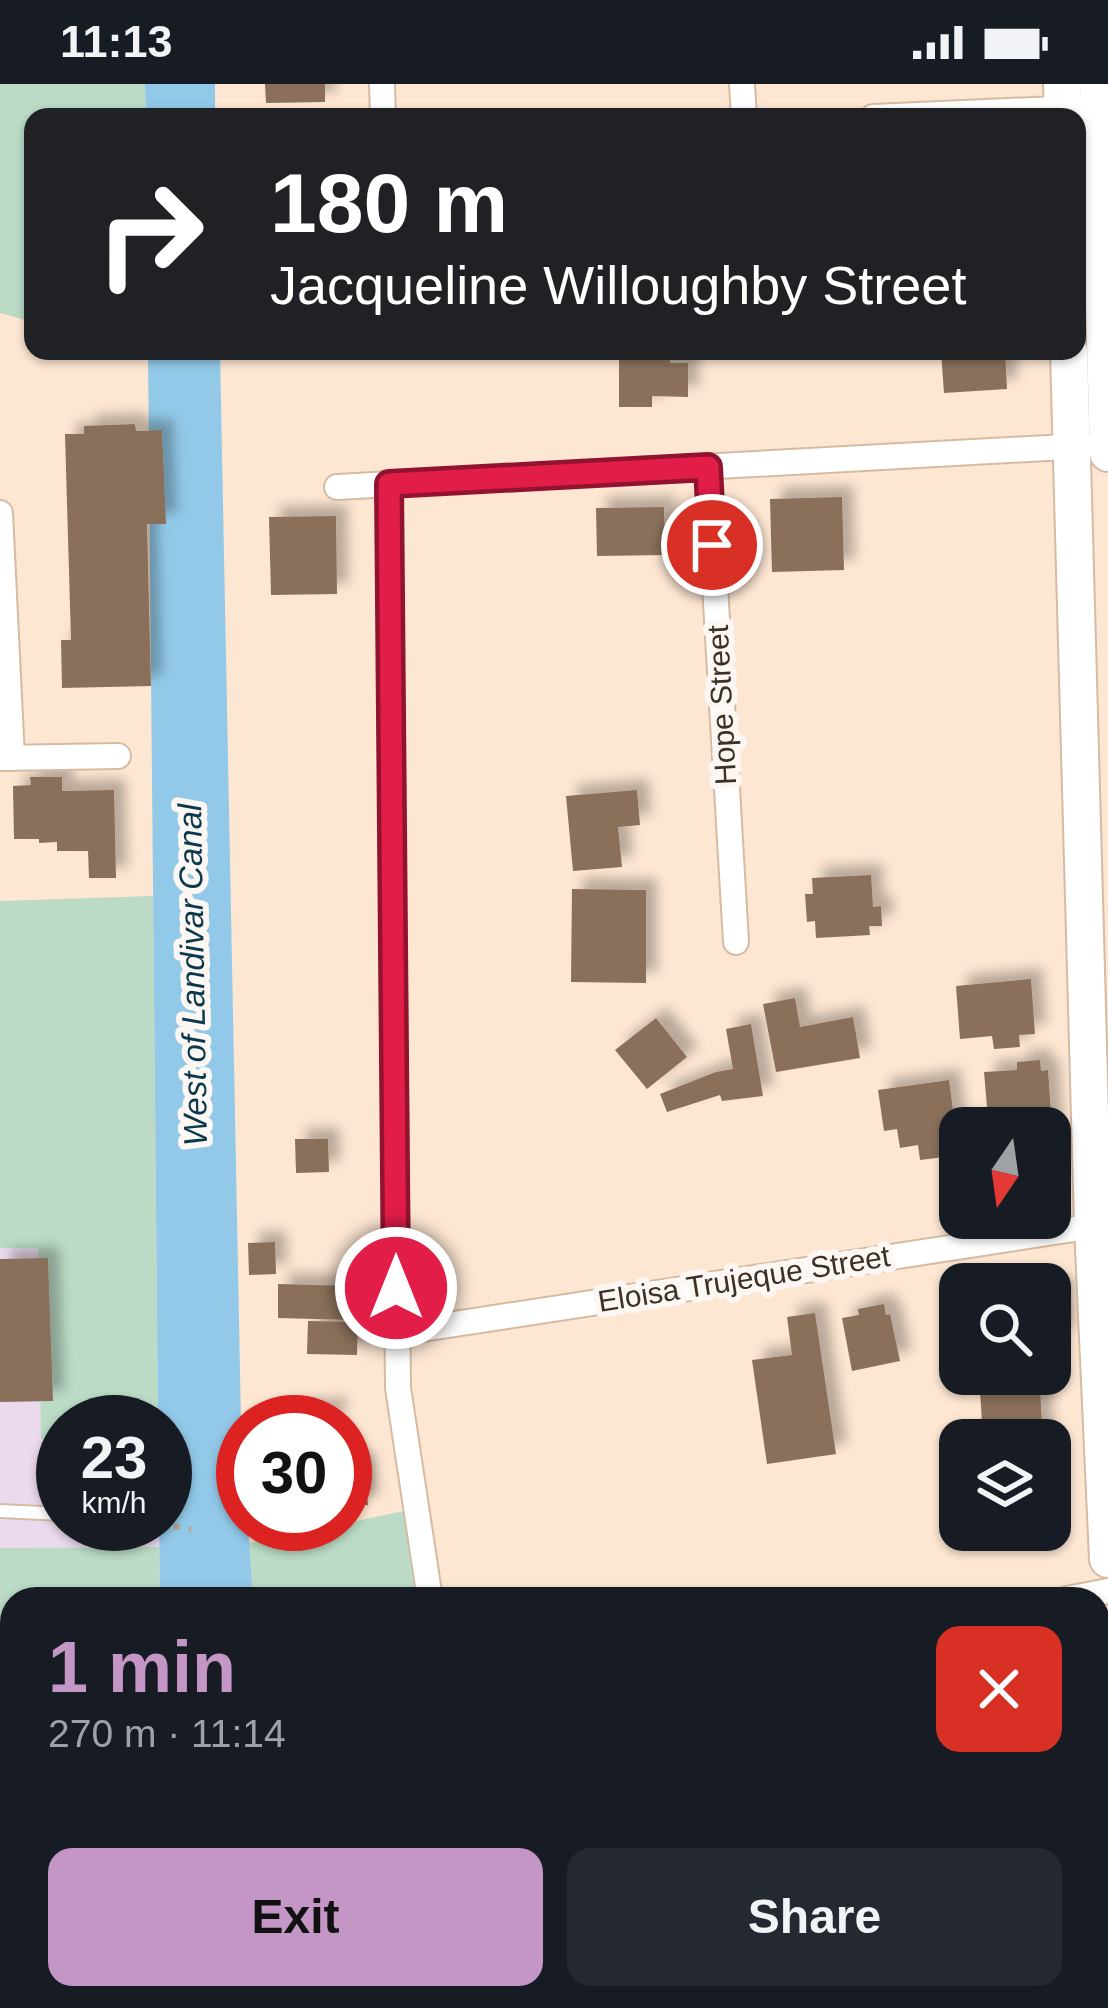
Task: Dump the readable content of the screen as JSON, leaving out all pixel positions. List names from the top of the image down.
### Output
{
  "streets": {
    "street": ["Hope Street", "Eloisa Trujeque Street"]
  },
  "water": ["West of Landivar Canal"],
  "north": "bottom",
  "page": {
    "status": "11:13",
    "turn": ["180 m", "Jacqueline Willoughby Street"],
    "speed": "23 km/h",
    "limit": "30",
    "heading": ["1 min", "270 m · 11:14"],
    "buttons": ["Exit", "Share"]
  }
}
